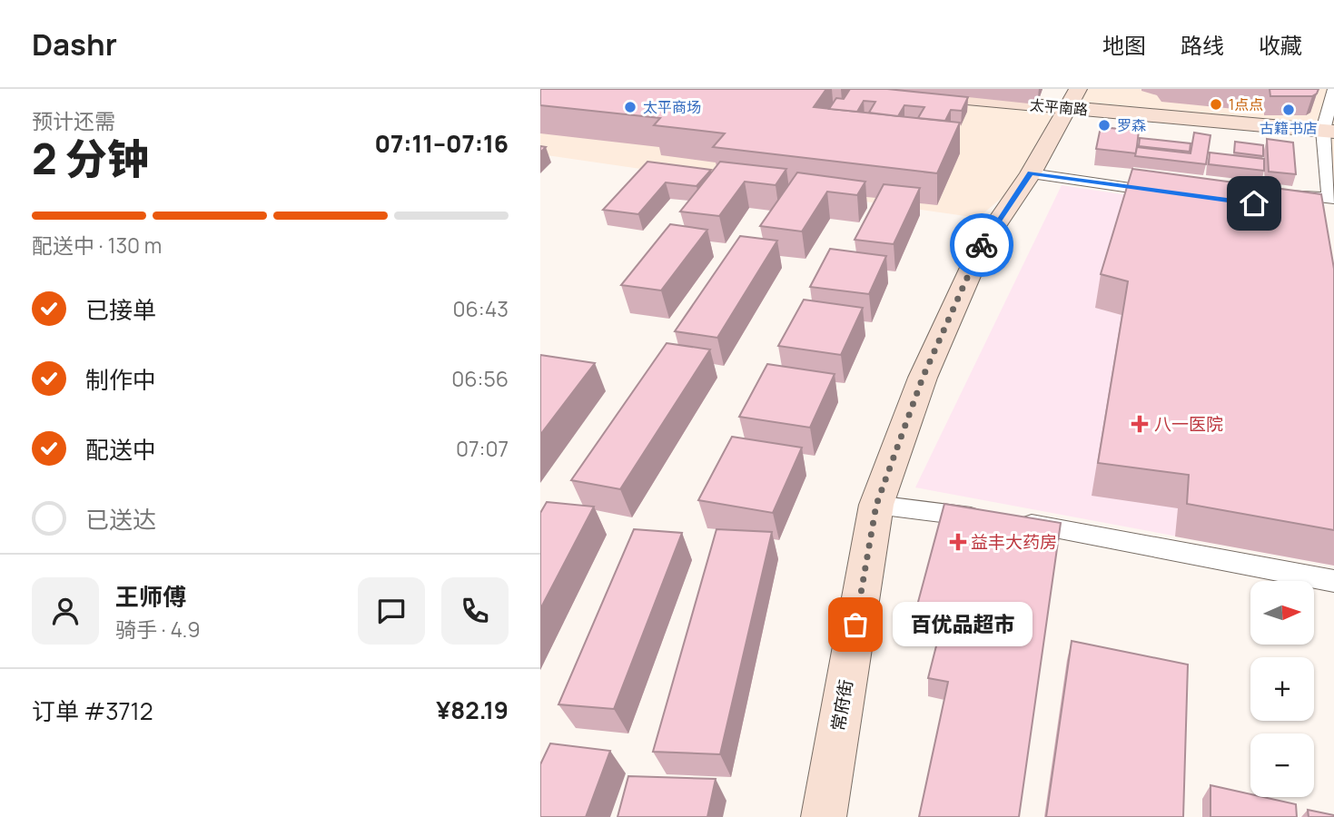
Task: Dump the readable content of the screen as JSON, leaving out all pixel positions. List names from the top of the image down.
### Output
{
  "streets": {
    "main road": ["太平南路", "常府街"]
  },
  "crossings": [
    ["太平南路", "常府街"]
  ],
  "places": {
    "other": [
      "1点点",
      "太平商场",
      "古籍书店",
      "罗森",
      "百优品超市"
    ],
    "health": ["八一医院", "益丰大药房"]
  },
  "north": "right",
  "page": {
    "header": "Dashr",
    "nav": ["地图", "路线", "收藏"],
    "heading": ["2 分钟", "预计还需", "07:11–07:16"],
    "panel": [
      "王师傅",
      "骑手 · 4.9",
      "订单 #3712",
      "¥82.19"
    ],
    "bar": "配送中 · 130 m",
    "list": [
      ["已接单", "06:43"],
      ["制作中", "06:56"],
      ["配送中", "07:07"],
      "已送达"
    ],
    "map_buttons": ["+", "−"],
    "bubble": "百优品超市"
  }
}
